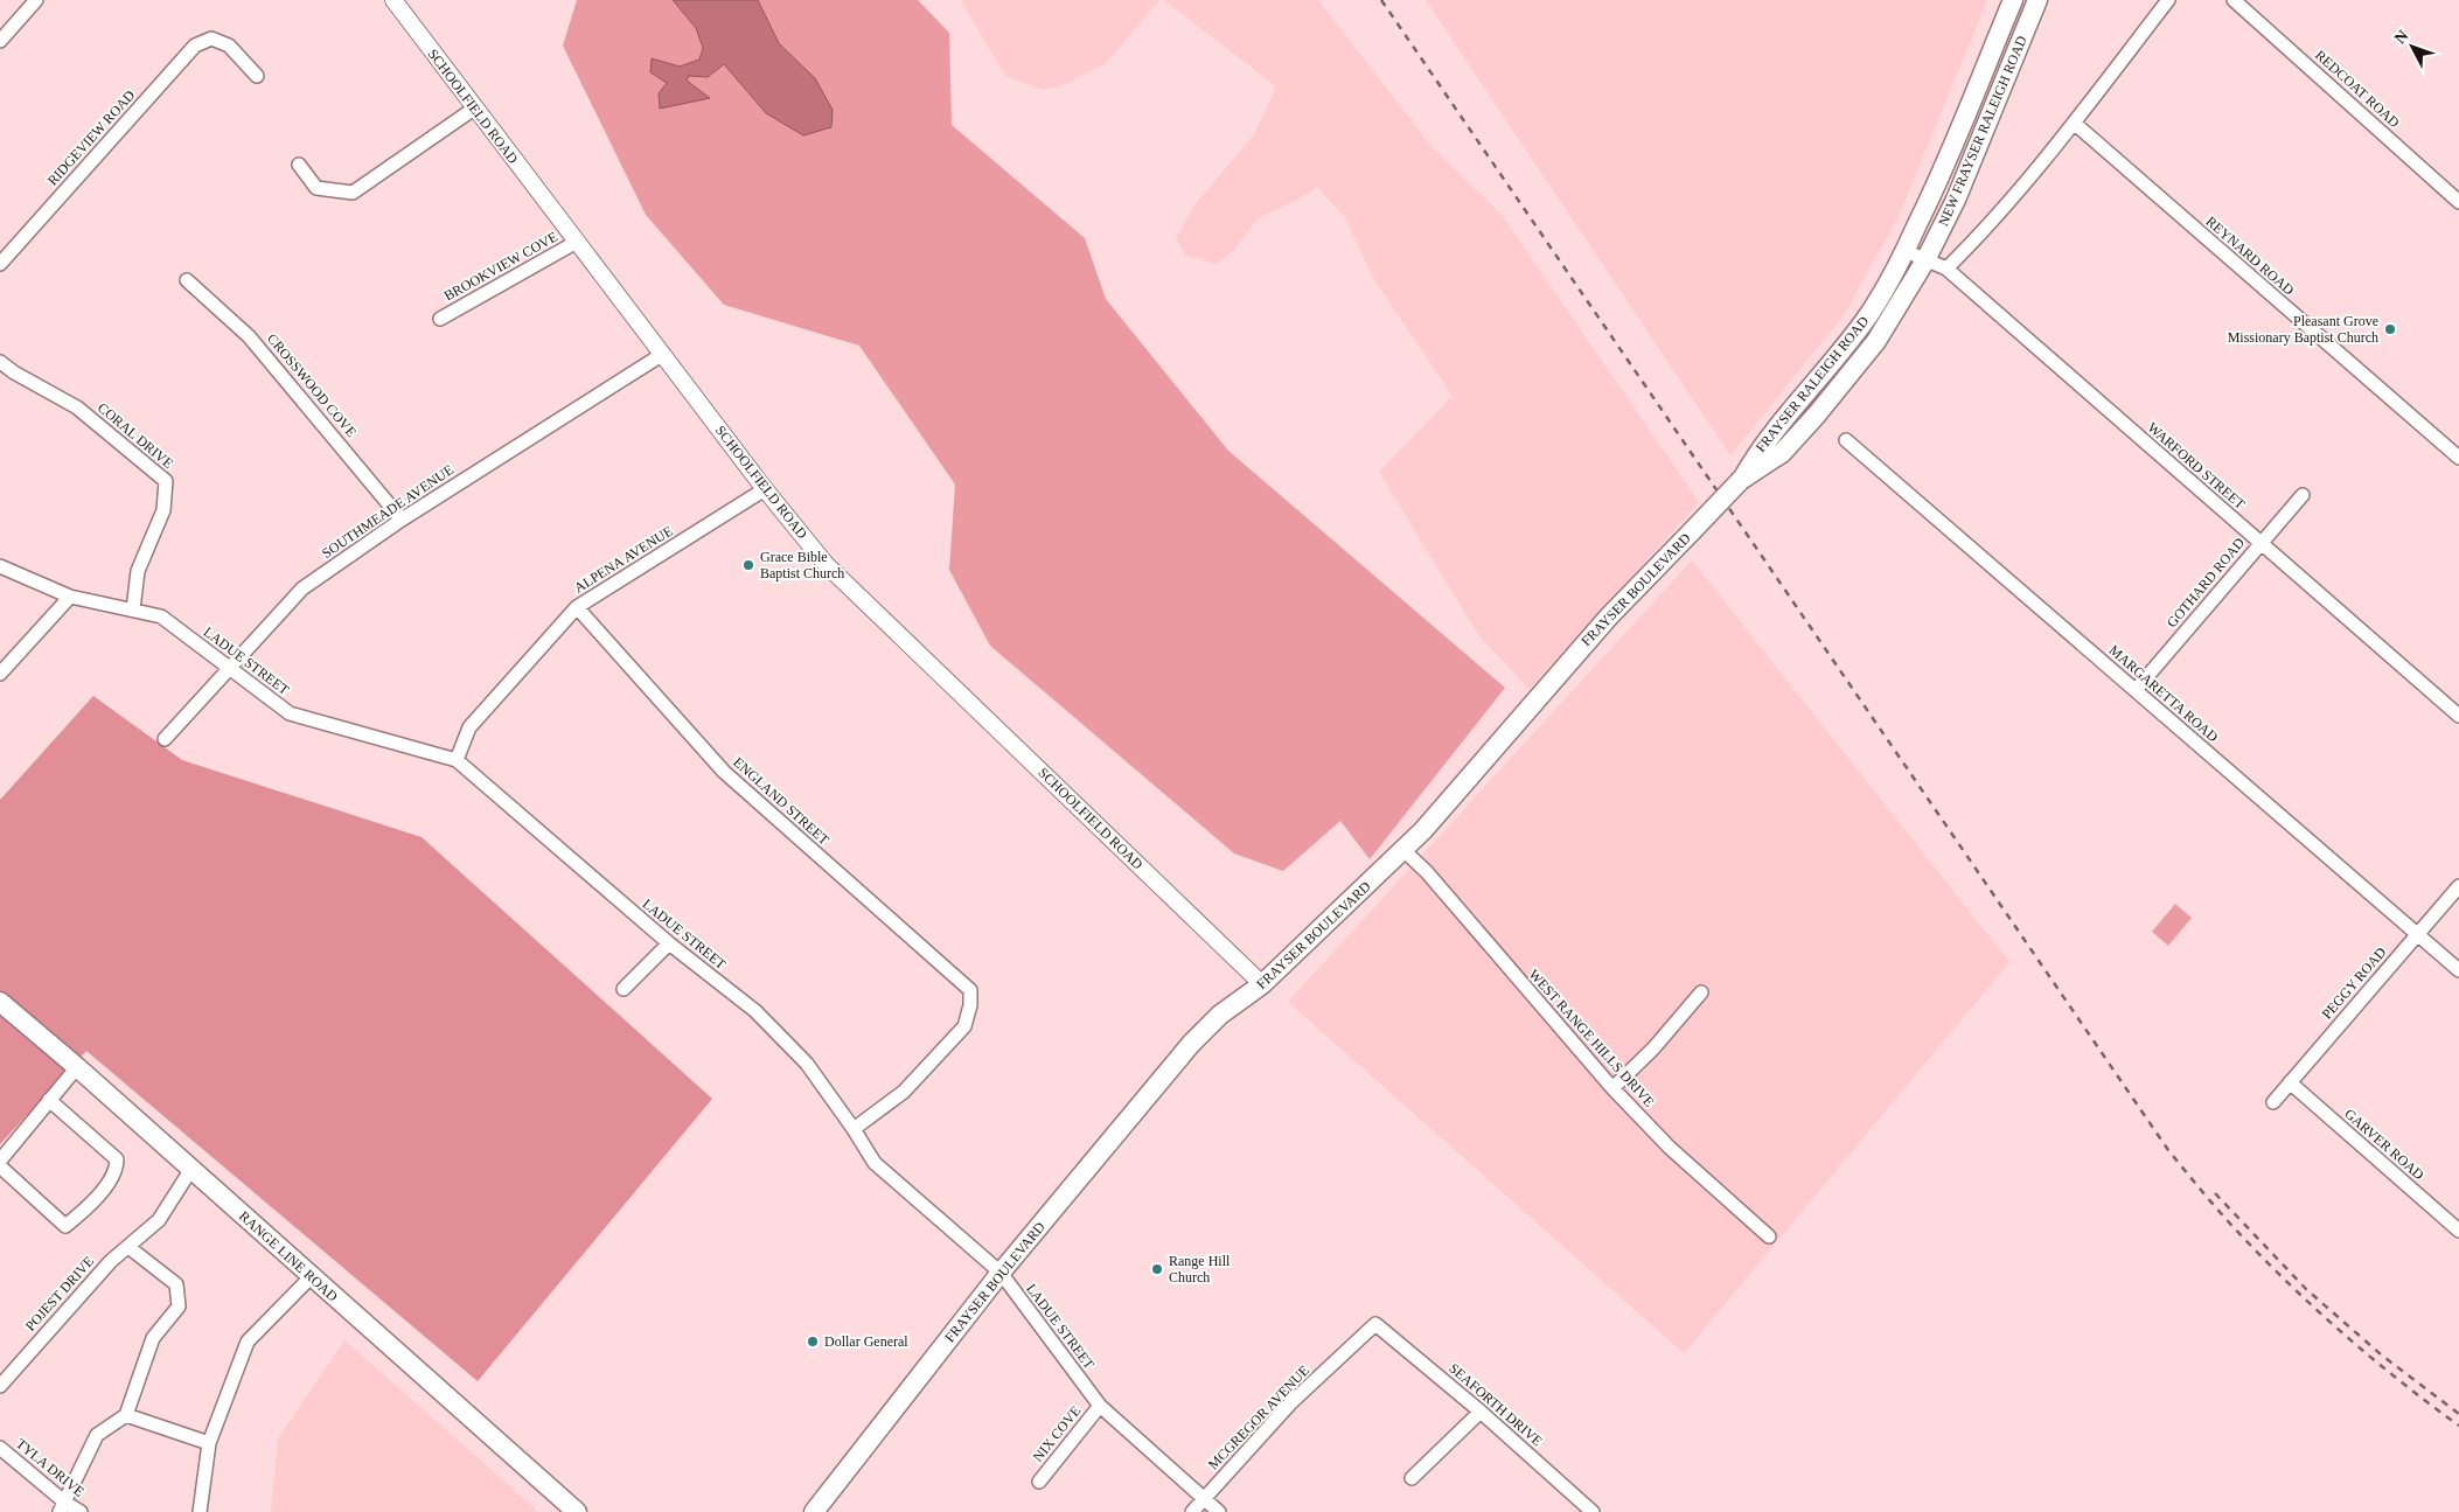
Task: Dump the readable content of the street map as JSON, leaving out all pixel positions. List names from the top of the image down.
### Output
{
  "streets": {
    "main road": [
      "NEW FRAYSER RALEIGH ROAD",
      "FRAYSER RALEIGH ROAD",
      "FRAYSER BOULEVARD",
      "RANGE LINE ROAD"
    ],
    "street": [
      "REDCOAT ROAD",
      "SCHOOLFIELD ROAD",
      "RIDGEVIEW ROAD",
      "REYNARD ROAD",
      "BROOKVIEW COVE",
      "CROSSWOOD COVE",
      "CORAL DRIVE",
      "WARFORD STREET",
      "SOUTHMEADE AVENUE",
      "ALPENA AVENUE",
      "GOTHARD ROAD",
      "LADUE STREET",
      "MARGARETTA ROAD",
      "ENGLAND STREET",
      "PEGGY ROAD",
      "WEST RANGE HILLS DRIVE",
      "GARVER ROAD",
      "POJEST DRIVE",
      "SEAFORTH DRIVE",
      "MCGREGOR AVENUE",
      "NIX COVE",
      "TYLA DRIVE"
    ]
  },
  "crossings": [
    ["SCHOOLFIELD ROAD", "BROOKVIEW COVE"],
    ["SCHOOLFIELD ROAD", "SOUTHMEADE AVENUE"],
    ["SCHOOLFIELD ROAD", "ALPENA AVENUE"],
    ["SCHOOLFIELD ROAD", "FRAYSER BOULEVARD"],
    ["NEW FRAYSER RALEIGH ROAD", "FRAYSER RALEIGH ROAD"],
    ["NEW FRAYSER RALEIGH ROAD", "WARFORD STREET"],
    ["FRAYSER RALEIGH ROAD", "WARFORD STREET"],
    ["FRAYSER RALEIGH ROAD", "FRAYSER BOULEVARD"],
    ["CROSSWOOD COVE", "SOUTHMEADE AVENUE"],
    ["CORAL DRIVE", "LADUE STREET"],
    ["WARFORD STREET", "GOTHARD ROAD"],
    ["SOUTHMEADE AVENUE", "LADUE STREET"],
    ["ALPENA AVENUE", "LADUE STREET"],
    ["ALPENA AVENUE", "ENGLAND STREET"],
    ["GOTHARD ROAD", "MARGARETTA ROAD"],
    ["FRAYSER BOULEVARD", "LADUE STREET"],
    ["FRAYSER BOULEVARD", "WEST RANGE HILLS DRIVE"],
    ["LADUE STREET", "ENGLAND STREET"],
    ["LADUE STREET", "MCGREGOR AVENUE"],
    ["LADUE STREET", "NIX COVE"],
    ["MARGARETTA ROAD", "PEGGY ROAD"],
    ["PEGGY ROAD", "GARVER ROAD"],
    ["RANGE LINE ROAD", "POJEST DRIVE"],
    ["SEAFORTH DRIVE", "MCGREGOR AVENUE"]
  ],
  "places": [
    "Pleasant Grove Missionary Baptist Church",
    "Grace Bible Baptist Church",
    "Range Hill Church",
    "Dollar General"
  ],
  "north": "top left"
}
